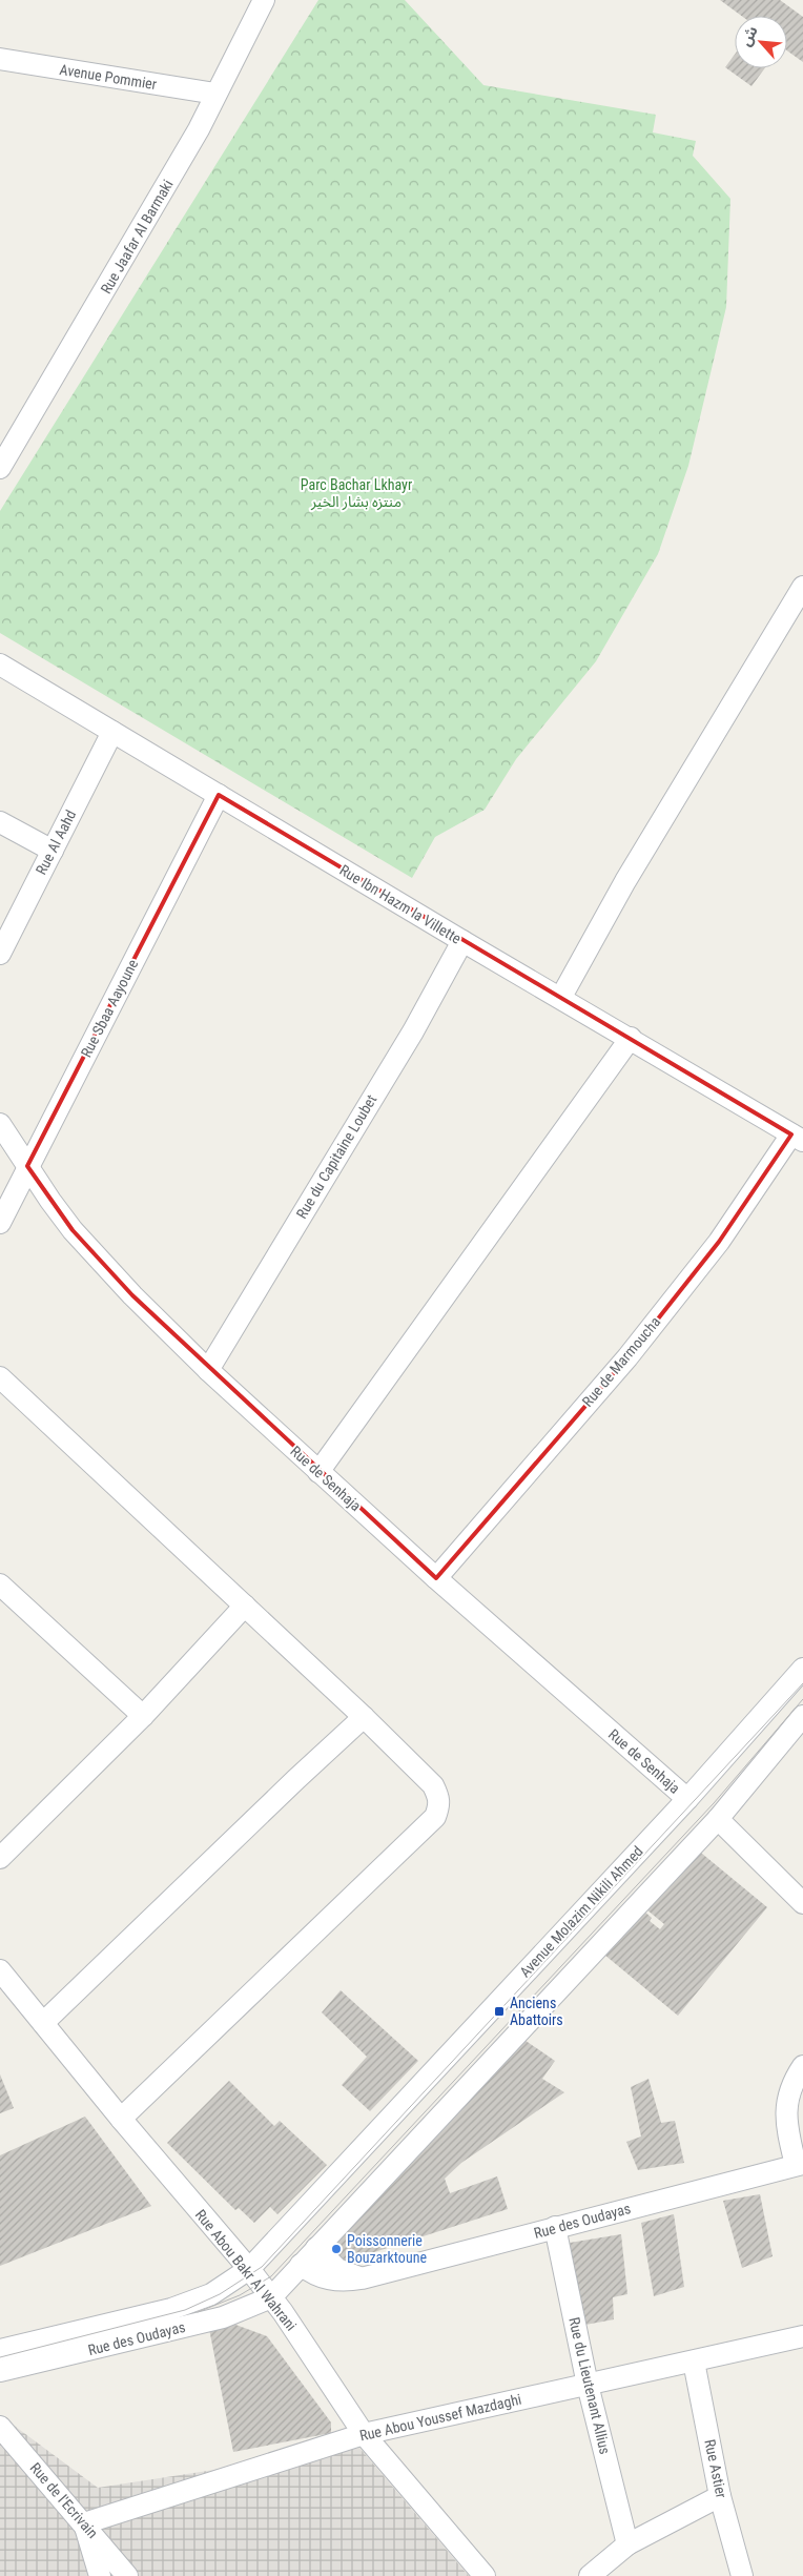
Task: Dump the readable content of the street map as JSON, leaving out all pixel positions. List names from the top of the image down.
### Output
{
  "streets": {
    "street": [
      "Avenue Pommier",
      "Rue Jaafar Al Barmaki",
      "Rue Al Aahd",
      "Rue Ibn Hazm la Villette",
      "Rue Sbaa Aayoune",
      "Rue du Capitaine Loubet",
      "Rue de Marmoucha",
      "Rue de Senhaja",
      "Avenue Molazim Nikili Ahmed",
      "Rue des Oudayas",
      "Rue Abou Bakr Al Wahrani",
      "Rue du Lieutenant Allius",
      "Rue Abou Youssef Mazdaghi",
      "Rue Astier",
      "Rue de l'Ecrivain"
    ]
  },
  "crossings": [
    ["Avenue Pommier", "Rue Jaafar Al Barmaki"],
    ["Rue Al Aahd", "Rue Ibn Hazm la Villette"],
    ["Rue Ibn Hazm la Villette", "Rue Sbaa Aayoune"],
    ["Rue Ibn Hazm la Villette", "Rue du Capitaine Loubet"],
    ["Rue Ibn Hazm la Villette", "Rue de Marmoucha"],
    ["Rue Sbaa Aayoune", "Rue de Senhaja"],
    ["Rue du Capitaine Loubet", "Rue de Senhaja"],
    ["Rue de Marmoucha", "Rue de Senhaja"],
    ["Rue de Senhaja", "Avenue Molazim Nikili Ahmed"],
    ["Avenue Molazim Nikili Ahmed", "Rue des Oudayas"],
    ["Avenue Molazim Nikili Ahmed", "Rue Abou Bakr Al Wahrani"],
    ["Rue des Oudayas", "Rue Abou Bakr Al Wahrani"],
    ["Rue des Oudayas", "Rue du Lieutenant Allius"],
    ["Rue Abou Bakr Al Wahrani", "Rue Abou Youssef Mazdaghi"],
    ["Rue du Lieutenant Allius", "Rue Abou Youssef Mazdaghi"],
    ["Rue Abou Youssef Mazdaghi", "Rue Astier"],
    ["Rue Abou Youssef Mazdaghi", "Rue de l'Ecrivain"]
  ],
  "parks": ["Parc Bachar Lkhayr منتزه بشار الخير"],
  "places": {
    "transit": ["Anciens Abattoirs"],
    "other": ["Poissonnerie Bouzarktoune"]
  },
  "north": "top left"
}
